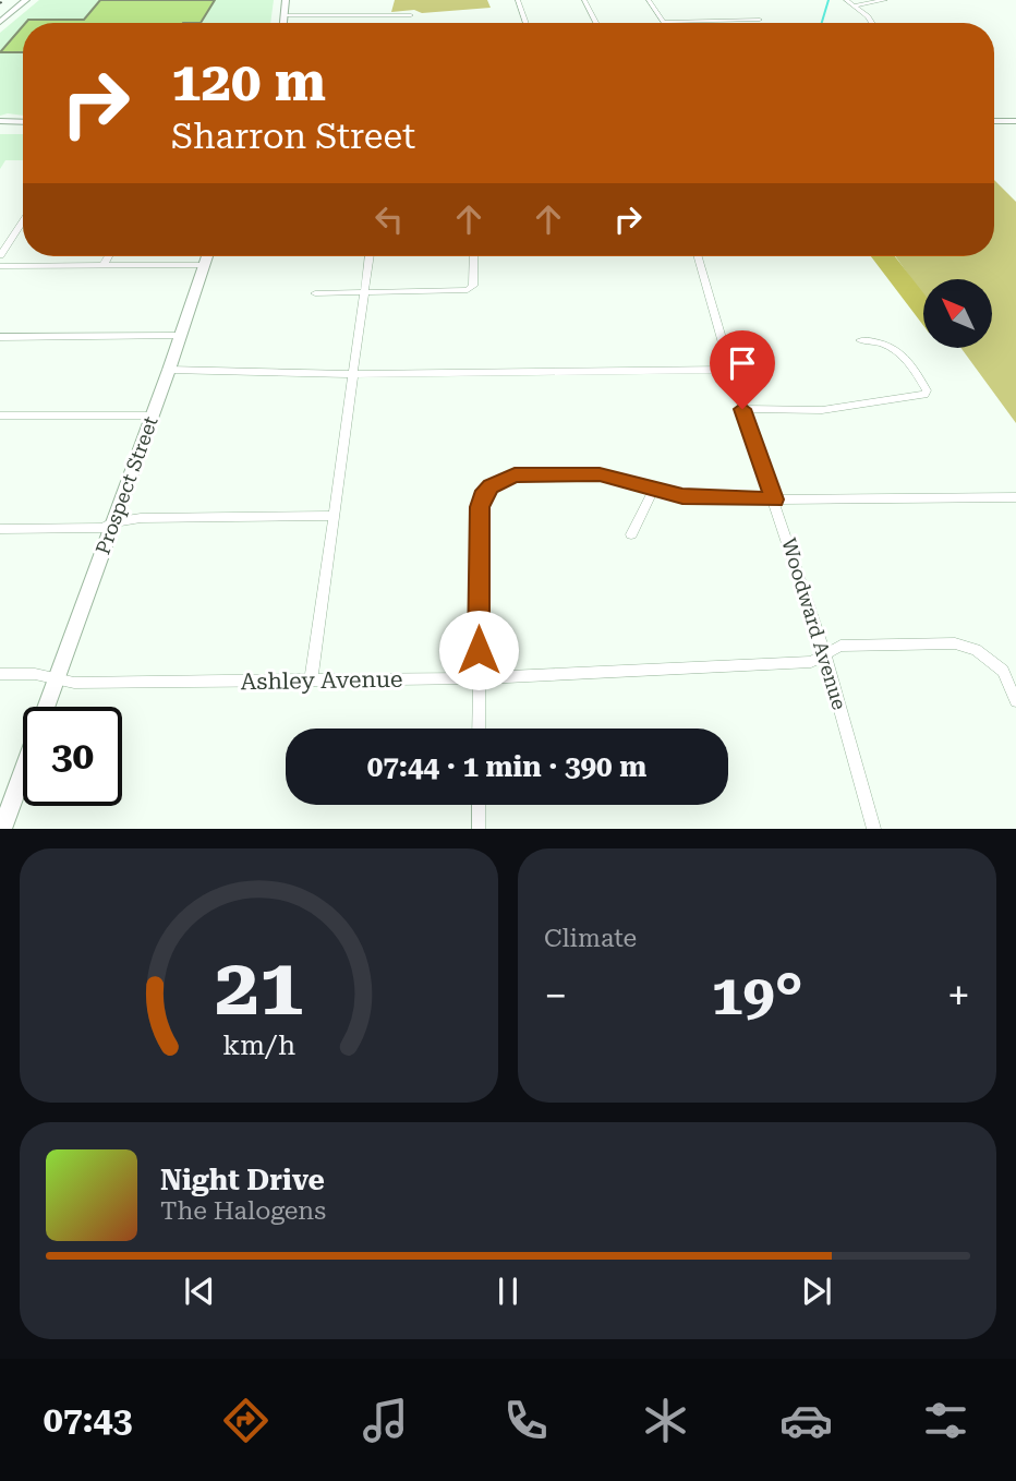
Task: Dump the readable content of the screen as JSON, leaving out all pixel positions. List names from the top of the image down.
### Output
{
  "streets": {
    "main road": ["Prospect Street"],
    "street": ["Woodward Avenue", "Ashley Avenue"]
  },
  "crossings": [
    ["Prospect Street", "Ashley Avenue"],
    ["Woodward Avenue", "Ashley Avenue"]
  ],
  "north": "top left",
  "page": {
    "turn": ["120 m", "Sharron Street"],
    "limit": "30",
    "trip": "07:44 · 1 min · 390 m",
    "tile": "Climate",
    "heat": ["−", "19°", "+"],
    "song": ["Night Drive", "The Halogens"],
    "tabs": "07:43",
    "gauge": ["21", "km/h"]
  }
}
